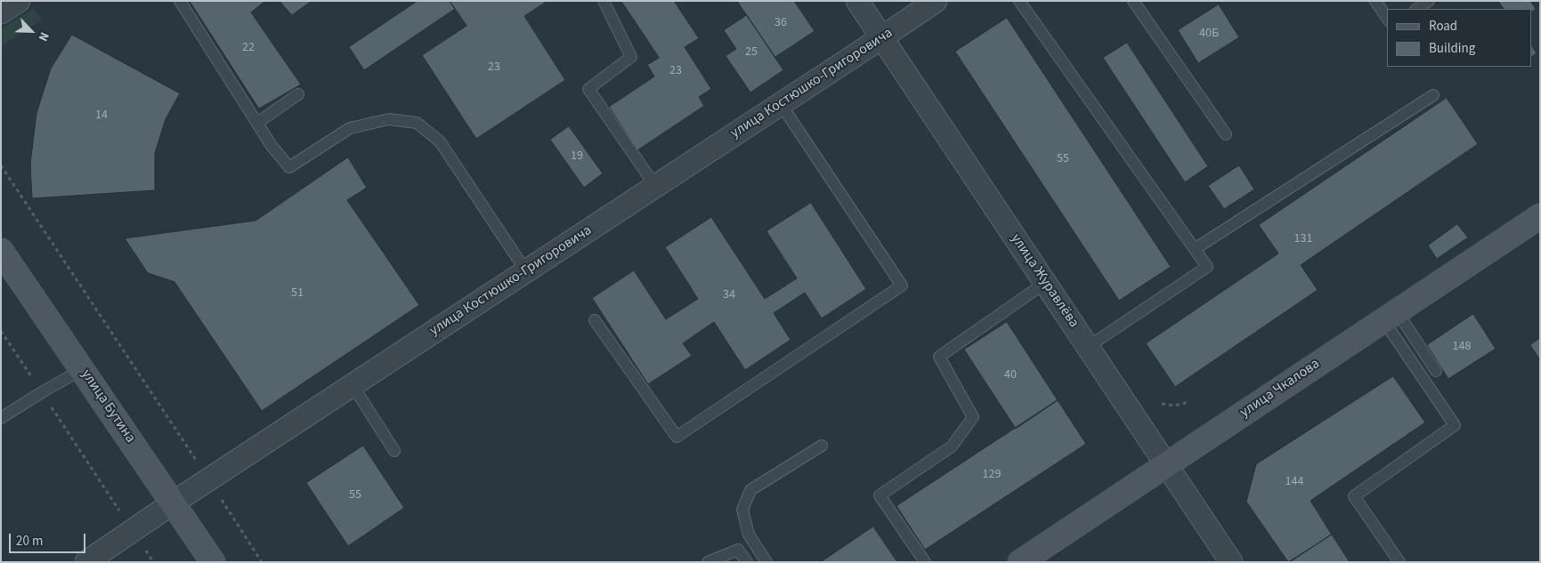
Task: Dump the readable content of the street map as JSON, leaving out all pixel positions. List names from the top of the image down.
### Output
{
  "streets": {
    "main road": ["улица Чкалова", "улица Бутина"],
    "street": ["улица Костюшко-Григоровича", "улица Журавлёва"]
  },
  "crossings": [
    ["улица Костюшко-Григоровича", "улица Журавлёва"],
    ["улица Костюшко-Григоровича", "улица Бутина"],
    ["улица Журавлёва", "улица Чкалова"]
  ],
  "house_numbers": [
    "36",
    "40Б",
    "22",
    "25",
    "23",
    "23",
    "14",
    "19",
    "55",
    "131",
    "51",
    "34",
    "148",
    "40",
    "129",
    "144",
    "55"
  ],
  "legend": ["Road", "Building"],
  "scale_bar": "20 m",
  "north": "bottom right"
}
